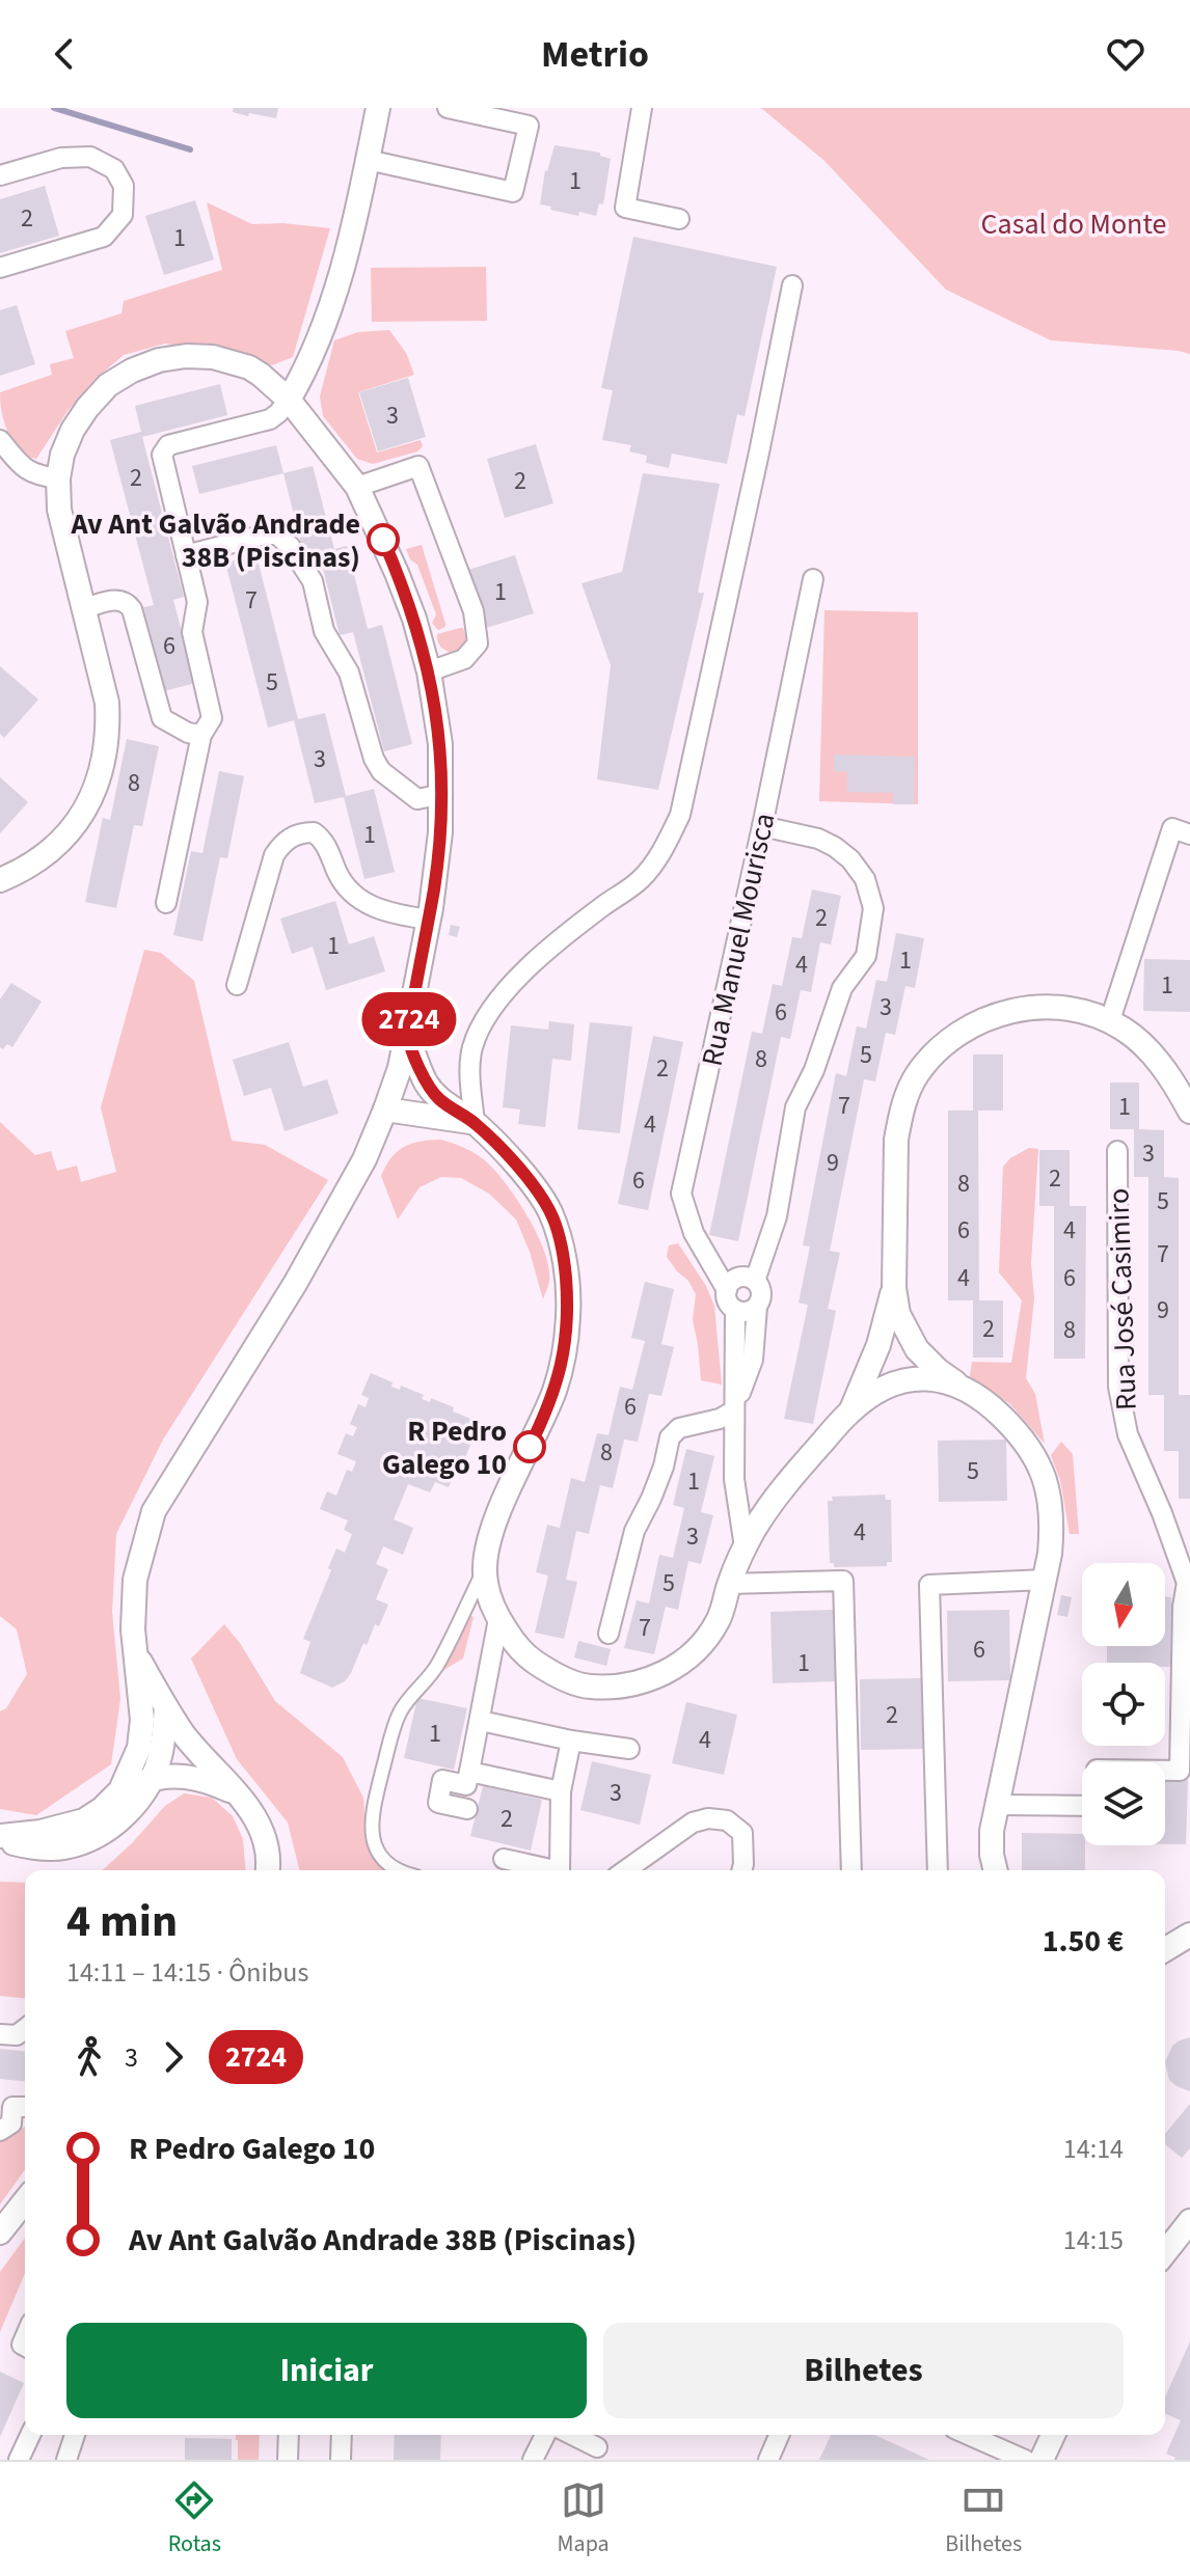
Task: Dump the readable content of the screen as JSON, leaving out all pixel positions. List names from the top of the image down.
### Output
{
  "streets": {
    "street": ["Rua Manuel Mourisca", "Rua José Casimiro"]
  },
  "parks": ["Casal do Monte"],
  "places": ["Av Ant Galvão Andrade 38B (Piscinas)", "R Pedro Galego 10"],
  "lines": ["bus line 2724"],
  "house_numbers": [
    "1",
    "2",
    "1",
    "3",
    "2",
    "2",
    "1",
    "7",
    "6",
    "5",
    "3",
    "8",
    "1",
    "2",
    "1",
    "1",
    "4",
    "1",
    "3",
    "6",
    "5",
    "8",
    "2",
    "7",
    "1",
    "4",
    "3",
    "9",
    "2",
    "6",
    "8",
    "5",
    "6",
    "4",
    "7",
    "4",
    "6",
    "9",
    "2",
    "8",
    "6",
    "8",
    "5",
    "1",
    "4",
    "3",
    "5",
    "7",
    "6",
    "1",
    "2",
    "1",
    "4",
    "3",
    "2"
  ],
  "north": "bottom",
  "page": {
    "header": "Metrio",
    "on_map": "2724",
    "heading": ["4 min", "14:11 – 14:15 · Ônibus", "1.50 €"],
    "legs": ["3", "2724"],
    "list": [
      {
        "name": "R Pedro Galego 10",
        "value": "14:14"
      },
      {
        "name": "Av Ant Galvão Andrade 38B (Piscinas)",
        "value": "14:15"
      }
    ],
    "buttons": ["Iniciar", "Bilhetes"],
    "tabs": ["Rotas", "Mapa", "Bilhetes"]
  }
}
